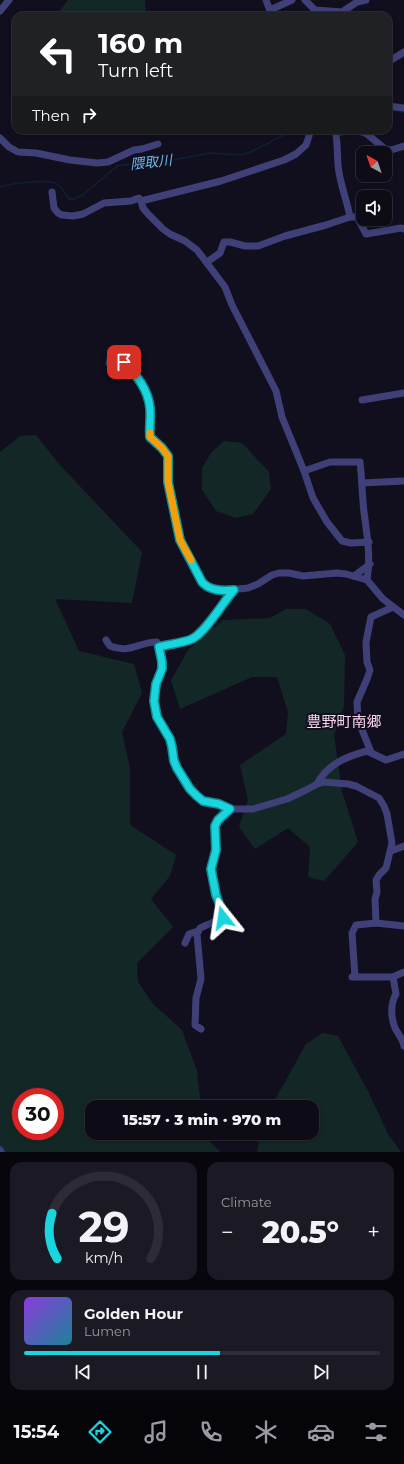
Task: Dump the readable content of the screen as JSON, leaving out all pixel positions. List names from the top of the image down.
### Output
{
  "districts": ["豊野町南郷"],
  "water": ["隈取川"],
  "north": "top left",
  "page": {
    "turn": ["160 m", "Turn left"],
    "then": "Then",
    "limit": "30",
    "trip": "15:57 · 3 min · 970 m",
    "tile": "Climate",
    "heat": ["−", "20.5°", "+"],
    "song": ["Golden Hour", "Lumen"],
    "tabs": "15:54",
    "gauge": ["29", "km/h"]
  }
}
